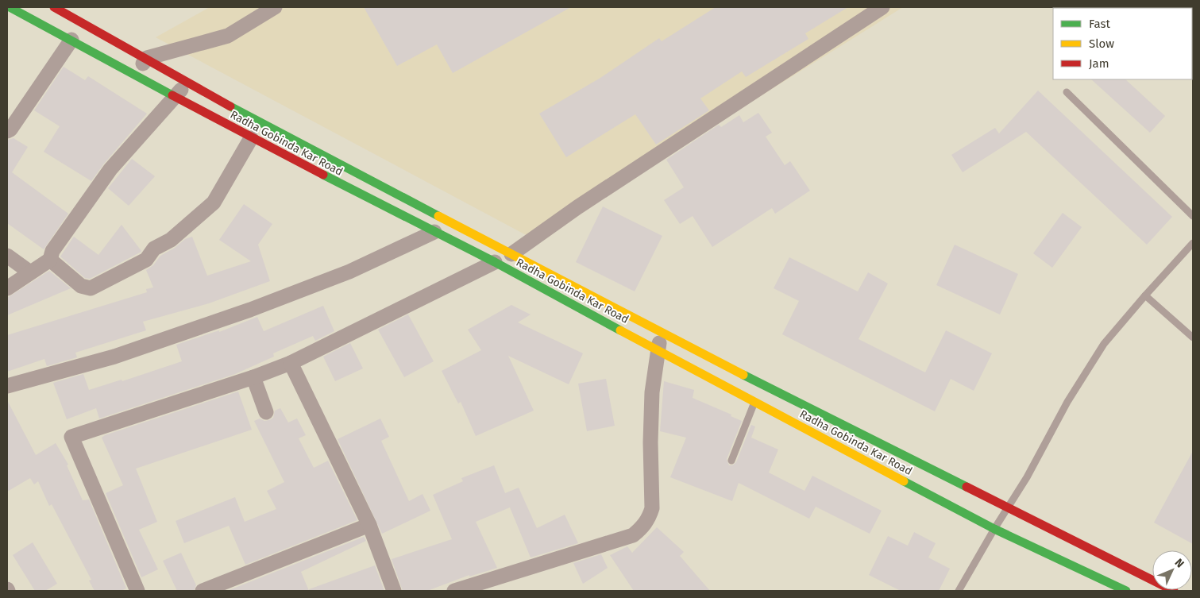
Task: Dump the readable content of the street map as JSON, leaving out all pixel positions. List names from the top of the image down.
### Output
{
  "streets": {
    "main road": ["Radha Gobinda Kar Road"]
  },
  "legend": ["Fast", "Slow", "Jam"],
  "north": "top right"
}
